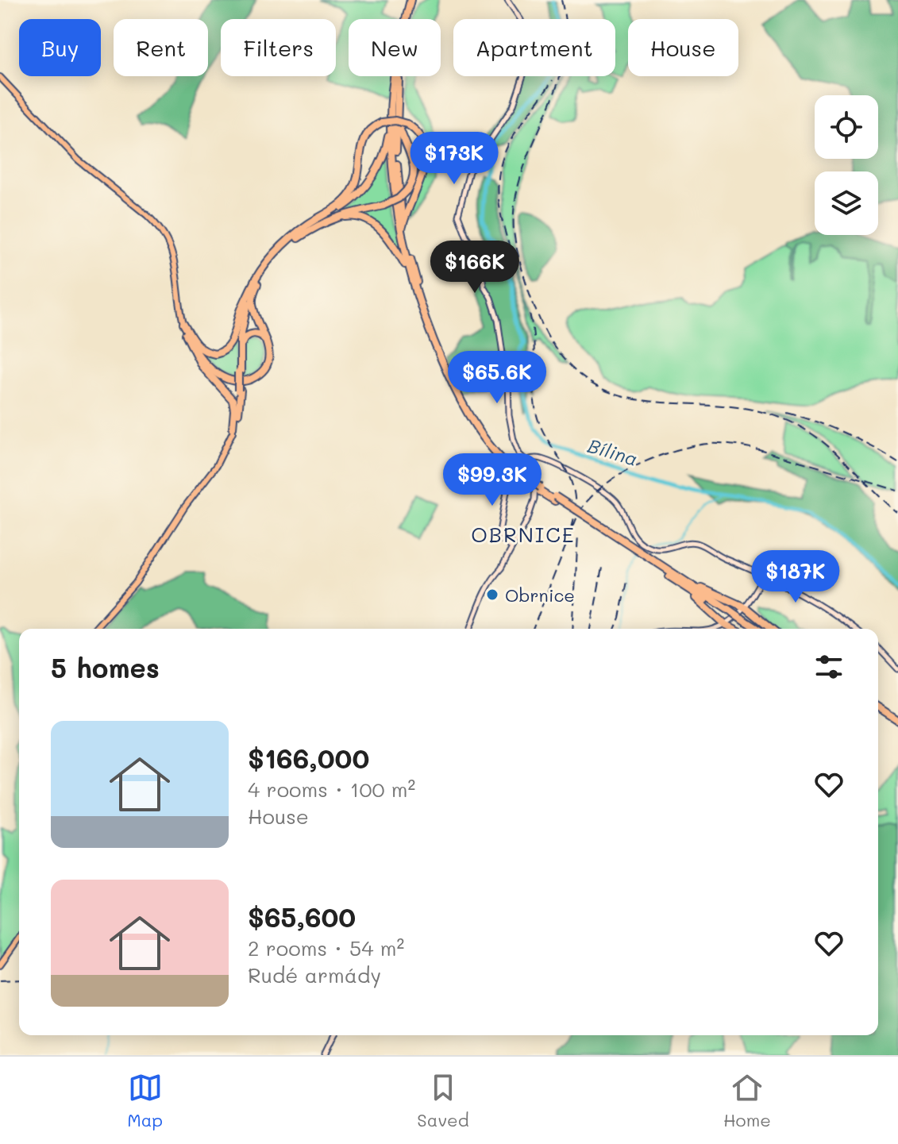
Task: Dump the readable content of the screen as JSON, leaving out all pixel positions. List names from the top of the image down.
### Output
{
  "districts": ["OBRNICE"],
  "water": ["Bílina"],
  "places": ["Obrnice"],
  "page": {
    "chip": [
      "Buy",
      "Rent",
      "Filters",
      "New",
      "Apartment",
      "House"
    ],
    "price": [
      "$173K",
      "$166K",
      "$65.6K",
      "$99.3K",
      "$187K"
    ],
    "heading": "5 homes",
    "list": [
      {
        "name": "$166,000",
        "note": "4 rooms · 100 m² · House"
      },
      {
        "name": "$65,600",
        "note": "2 rooms · 54 m² · Rudé armády"
      }
    ],
    "tabs": ["Map", "Saved", "Home"]
  }
}
